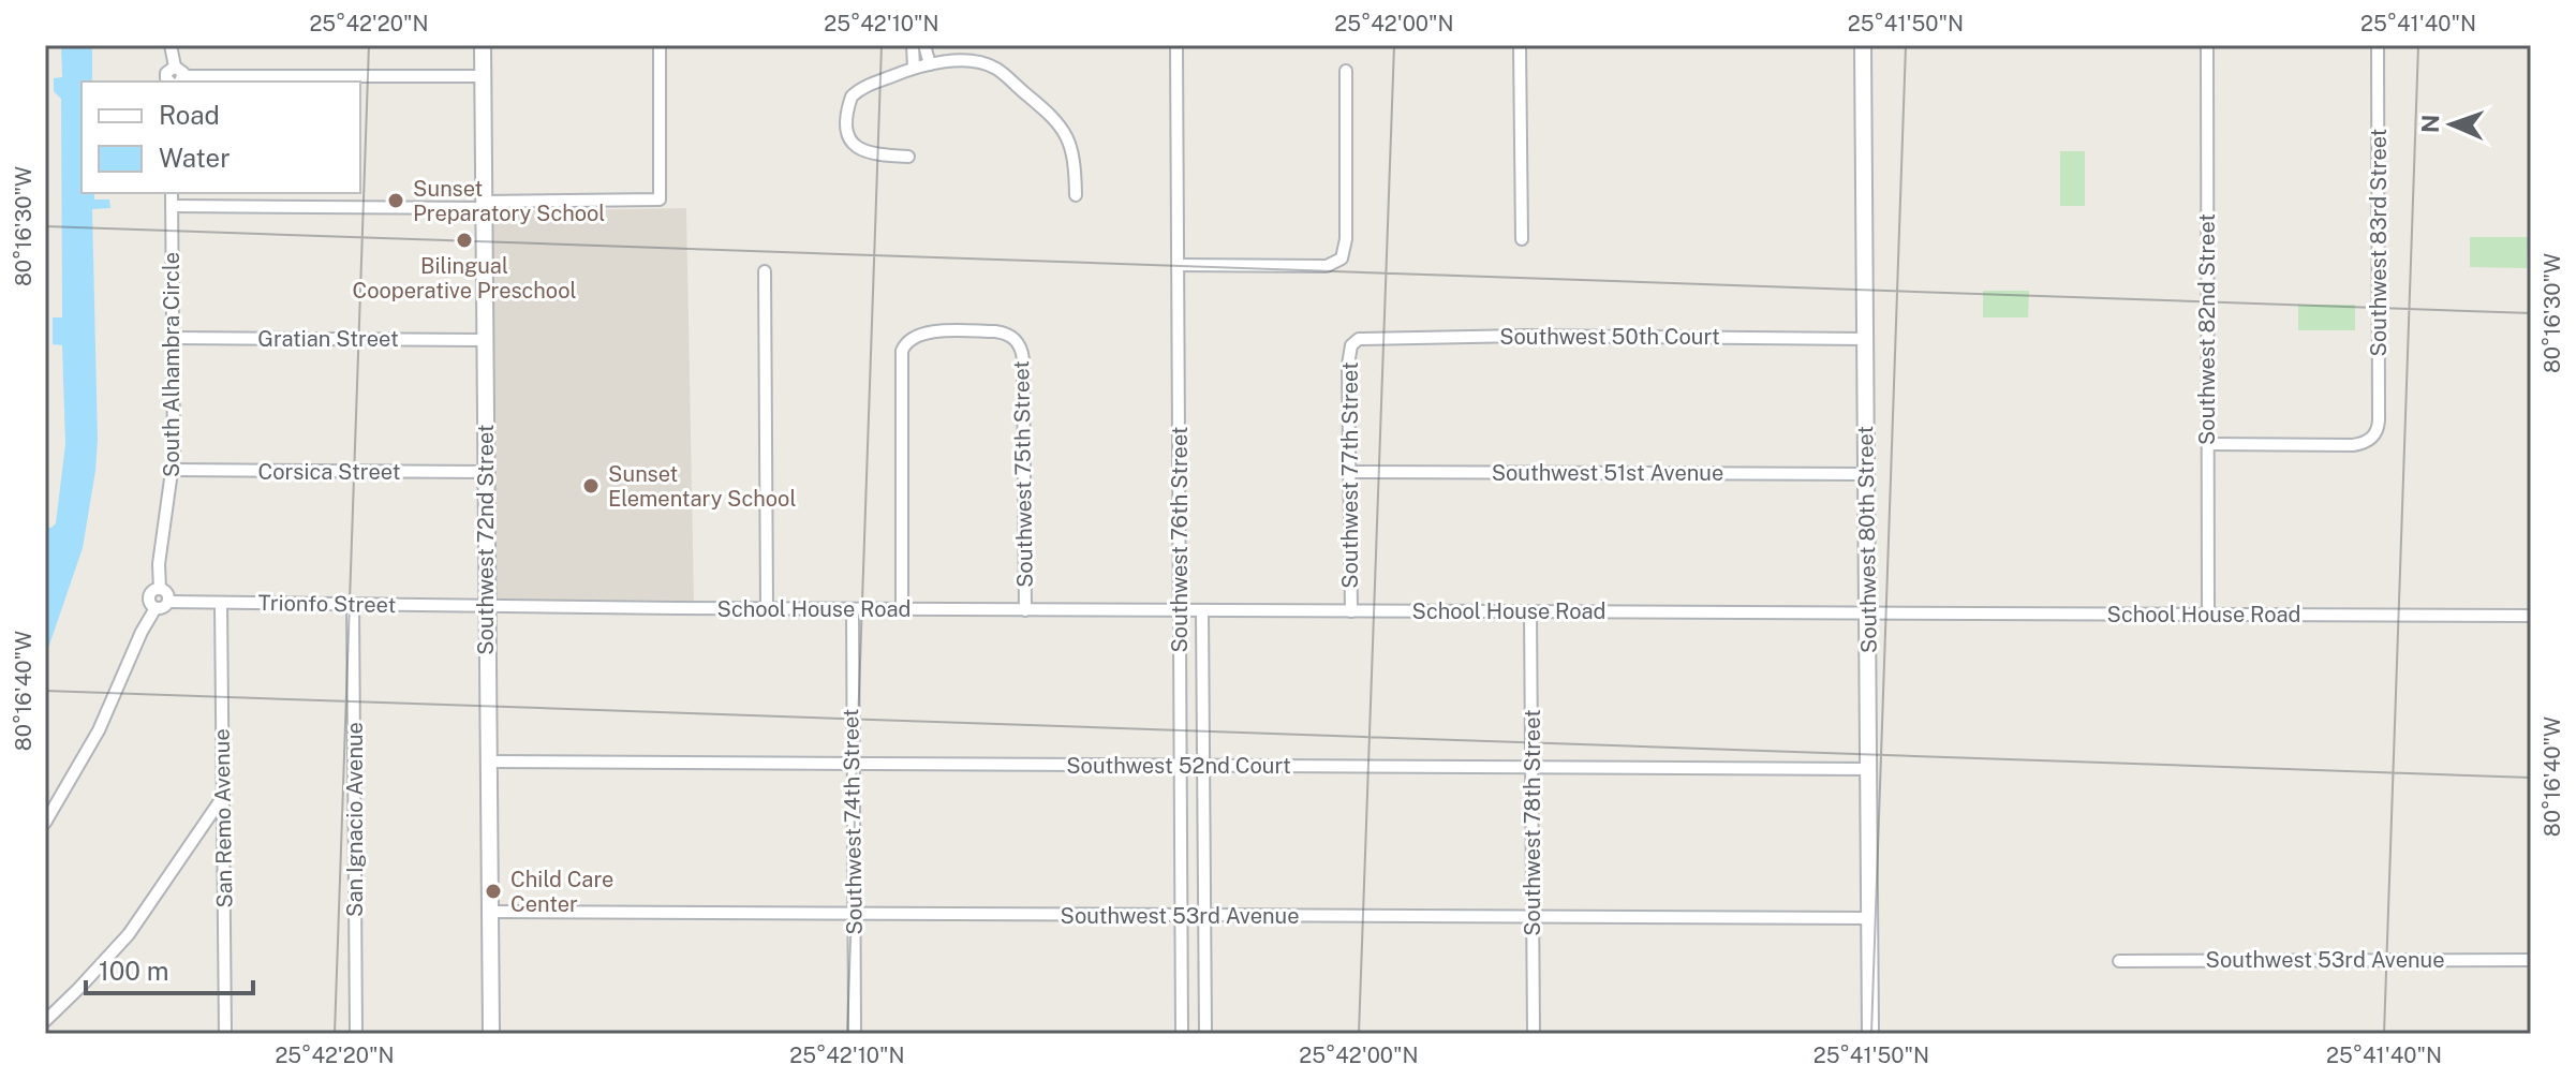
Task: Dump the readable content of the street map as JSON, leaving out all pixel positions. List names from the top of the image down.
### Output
{
  "streets": {
    "street": [
      "Southwest 83rd Street",
      "Southwest 82nd Street",
      "Southwest 50th Court",
      "Gratian Street",
      "South Alhambra Circle",
      "Corsica Street",
      "Southwest 51st Avenue",
      "Southwest 75th Street",
      "Southwest 77th Street",
      "Southwest 72nd Street",
      "Southwest 76th Street",
      "Southwest 80th Street",
      "Trionfo Street",
      "School House Road",
      "Southwest 52nd Court",
      "San Remo Avenue",
      "San Ignacio Avenue",
      "Southwest 74th Street",
      "Southwest 78th Street",
      "Southwest 53rd Avenue"
    ]
  },
  "crossings": [
    ["Southwest 83rd Street", "Southwest 82nd Street"],
    ["Southwest 82nd Street", "School House Road"],
    ["Southwest 50th Court", "Southwest 77th Street"],
    ["Southwest 50th Court", "Southwest 80th Street"],
    ["Gratian Street", "South Alhambra Circle"],
    ["Gratian Street", "Southwest 72nd Street"],
    ["South Alhambra Circle", "Corsica Street"],
    ["South Alhambra Circle", "Trionfo Street"],
    ["Corsica Street", "Southwest 72nd Street"],
    ["Southwest 51st Avenue", "Southwest 77th Street"],
    ["Southwest 51st Avenue", "Southwest 80th Street"],
    ["Southwest 75th Street", "School House Road"],
    ["Southwest 77th Street", "School House Road"],
    ["Southwest 72nd Street", "Trionfo Street"],
    ["Southwest 72nd Street", "School House Road"],
    ["Southwest 72nd Street", "Southwest 52nd Court"],
    ["Southwest 72nd Street", "Southwest 53rd Avenue"],
    ["Southwest 76th Street", "School House Road"],
    ["Southwest 76th Street", "Southwest 52nd Court"],
    ["Southwest 76th Street", "Southwest 53rd Avenue"],
    ["Southwest 80th Street", "School House Road"],
    ["Southwest 80th Street", "Southwest 52nd Court"],
    ["Southwest 80th Street", "Southwest 53rd Avenue"],
    ["Trionfo Street", "School House Road"],
    ["Trionfo Street", "San Remo Avenue"],
    ["Trionfo Street", "San Ignacio Avenue"],
    ["School House Road", "Southwest 74th Street"],
    ["School House Road", "Southwest 78th Street"],
    ["Southwest 52nd Court", "Southwest 74th Street"],
    ["Southwest 52nd Court", "Southwest 78th Street"],
    ["Southwest 74th Street", "Southwest 53rd Avenue"],
    ["Southwest 78th Street", "Southwest 53rd Avenue"]
  ],
  "places": [
    "Sunset Preparatory School",
    "Bilingual Cooperative Preschool",
    "Sunset Elementary School",
    "Child Care Center"
  ],
  "legend": ["Road", "Water"],
  "scale_bar": "100 m",
  "north": "left",
  "coordinates": [
    "25°42'20\"N",
    "25°42'10\"N",
    "25°42'00\"N",
    "25°41'50\"N",
    "25°41'40\"N",
    "80°16'30\"W",
    "80°16'40\"W"
  ]
}
